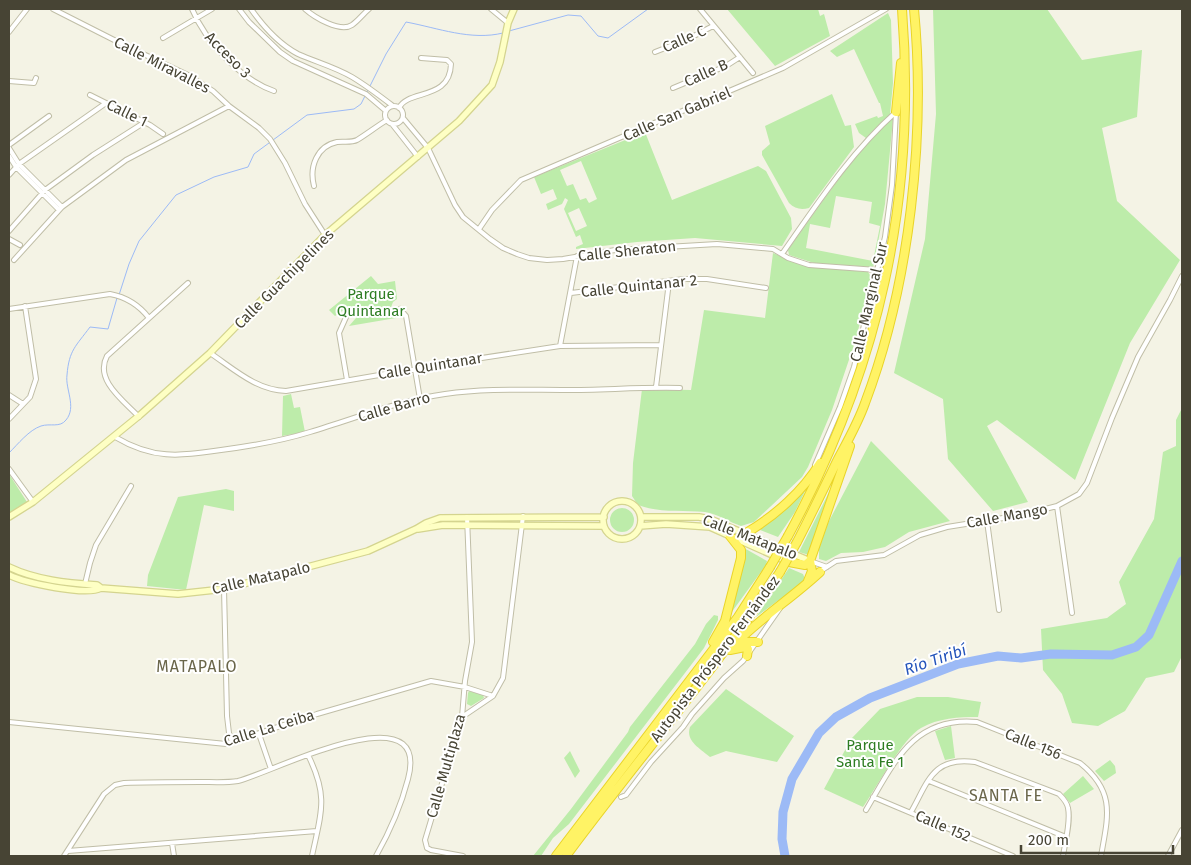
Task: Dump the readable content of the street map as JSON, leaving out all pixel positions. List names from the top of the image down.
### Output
{
  "streets": {
    "highway": ["Autopista Próspero Fernández"],
    "street": [
      "Calle C",
      "Acceso 3",
      "Calle Miravalles",
      "Calle B",
      "Calle 1",
      "Calle San Gabriel",
      "Calle Sheraton",
      "Calle Guachipelines",
      "Calle Quintanar 2",
      "Calle Marginal Sur",
      "Calle Quintanar",
      "Calle Barro",
      "Calle Mango",
      "Calle Matapalo",
      "Calle La Ceiba",
      "Calle 156",
      "Calle Multiplaza",
      "Calle 152"
    ]
  },
  "crossings": [
    ["Calle Miravalles", "Calle Guachipelines"],
    ["Calle San Gabriel", "Calle Sheraton"],
    ["Calle Sheraton", "Calle Guachipelines"],
    ["Calle Sheraton", "Calle Marginal Sur"],
    ["Calle Guachipelines", "Calle Quintanar"],
    ["Calle Guachipelines", "Calle Barro"],
    ["Calle Mango", "Calle Matapalo"],
    ["Calle Matapalo", "Calle Multiplaza"],
    ["Calle La Ceiba", "Calle Multiplaza"],
    ["Calle 156", "Calle 152"]
  ],
  "districts": ["MATAPALO", "SANTA FE"],
  "water": ["Río Tiribí"],
  "parks": ["Parque Quintanar", "Parque Santa Fe 1"],
  "scale_bar": "200 m"
}
